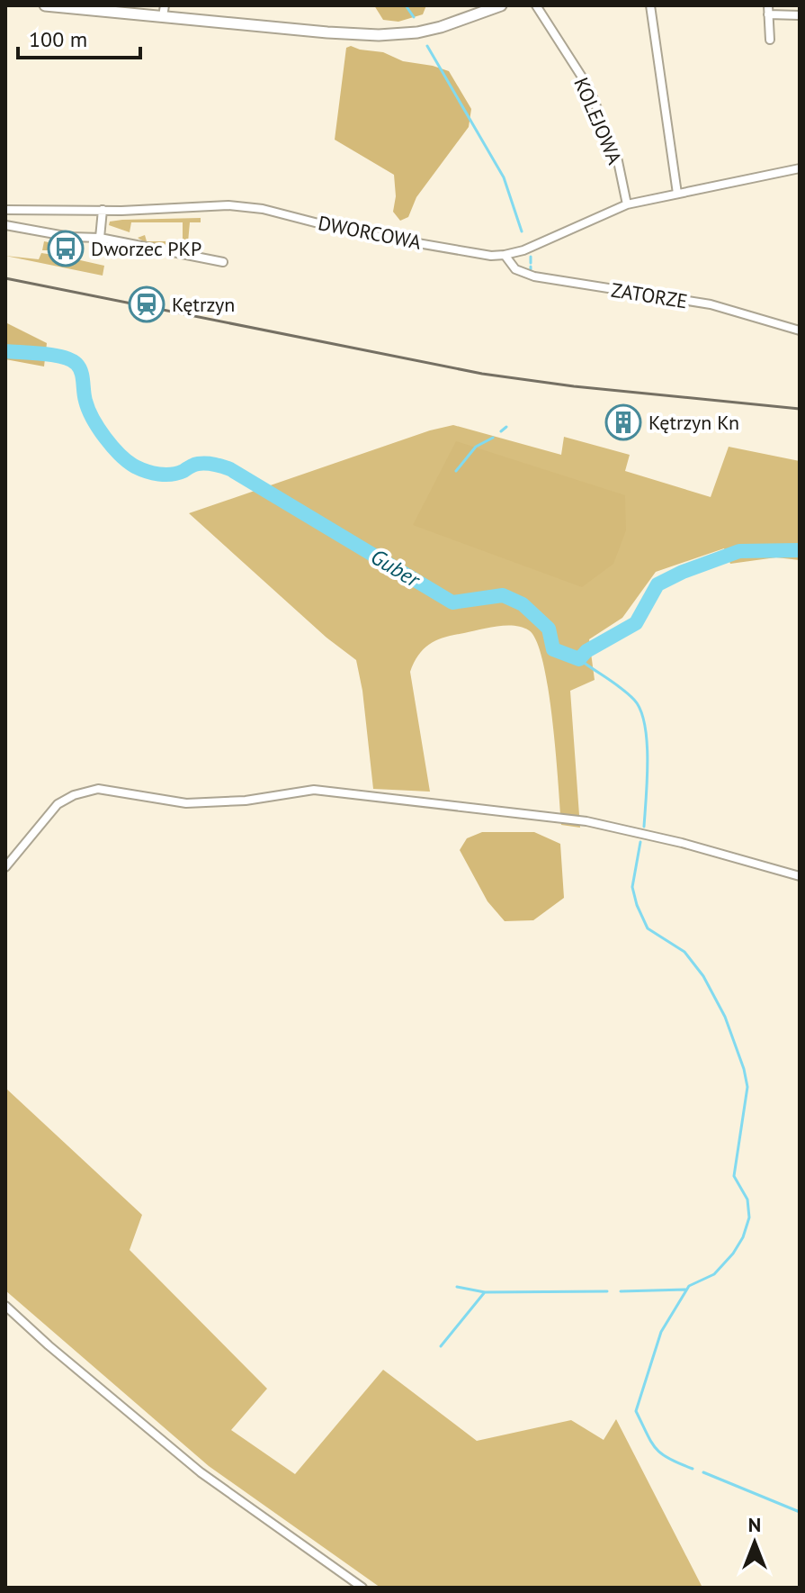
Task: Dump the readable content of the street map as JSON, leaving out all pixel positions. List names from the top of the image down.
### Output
{
  "streets": {
    "street": ["KOLEJOWA", "DWORCOWA", "ZATORZE"]
  },
  "crossings": [
    ["KOLEJOWA", "DWORCOWA"],
    ["DWORCOWA", "ZATORZE"]
  ],
  "water": ["Guber"],
  "places": {
    "bus stop": ["Dworzec PKP"],
    "station": ["Kętrzyn"],
    "building": ["Kętrzyn Kn"]
  },
  "scale_bar": "100 m",
  "north": "top"
}
